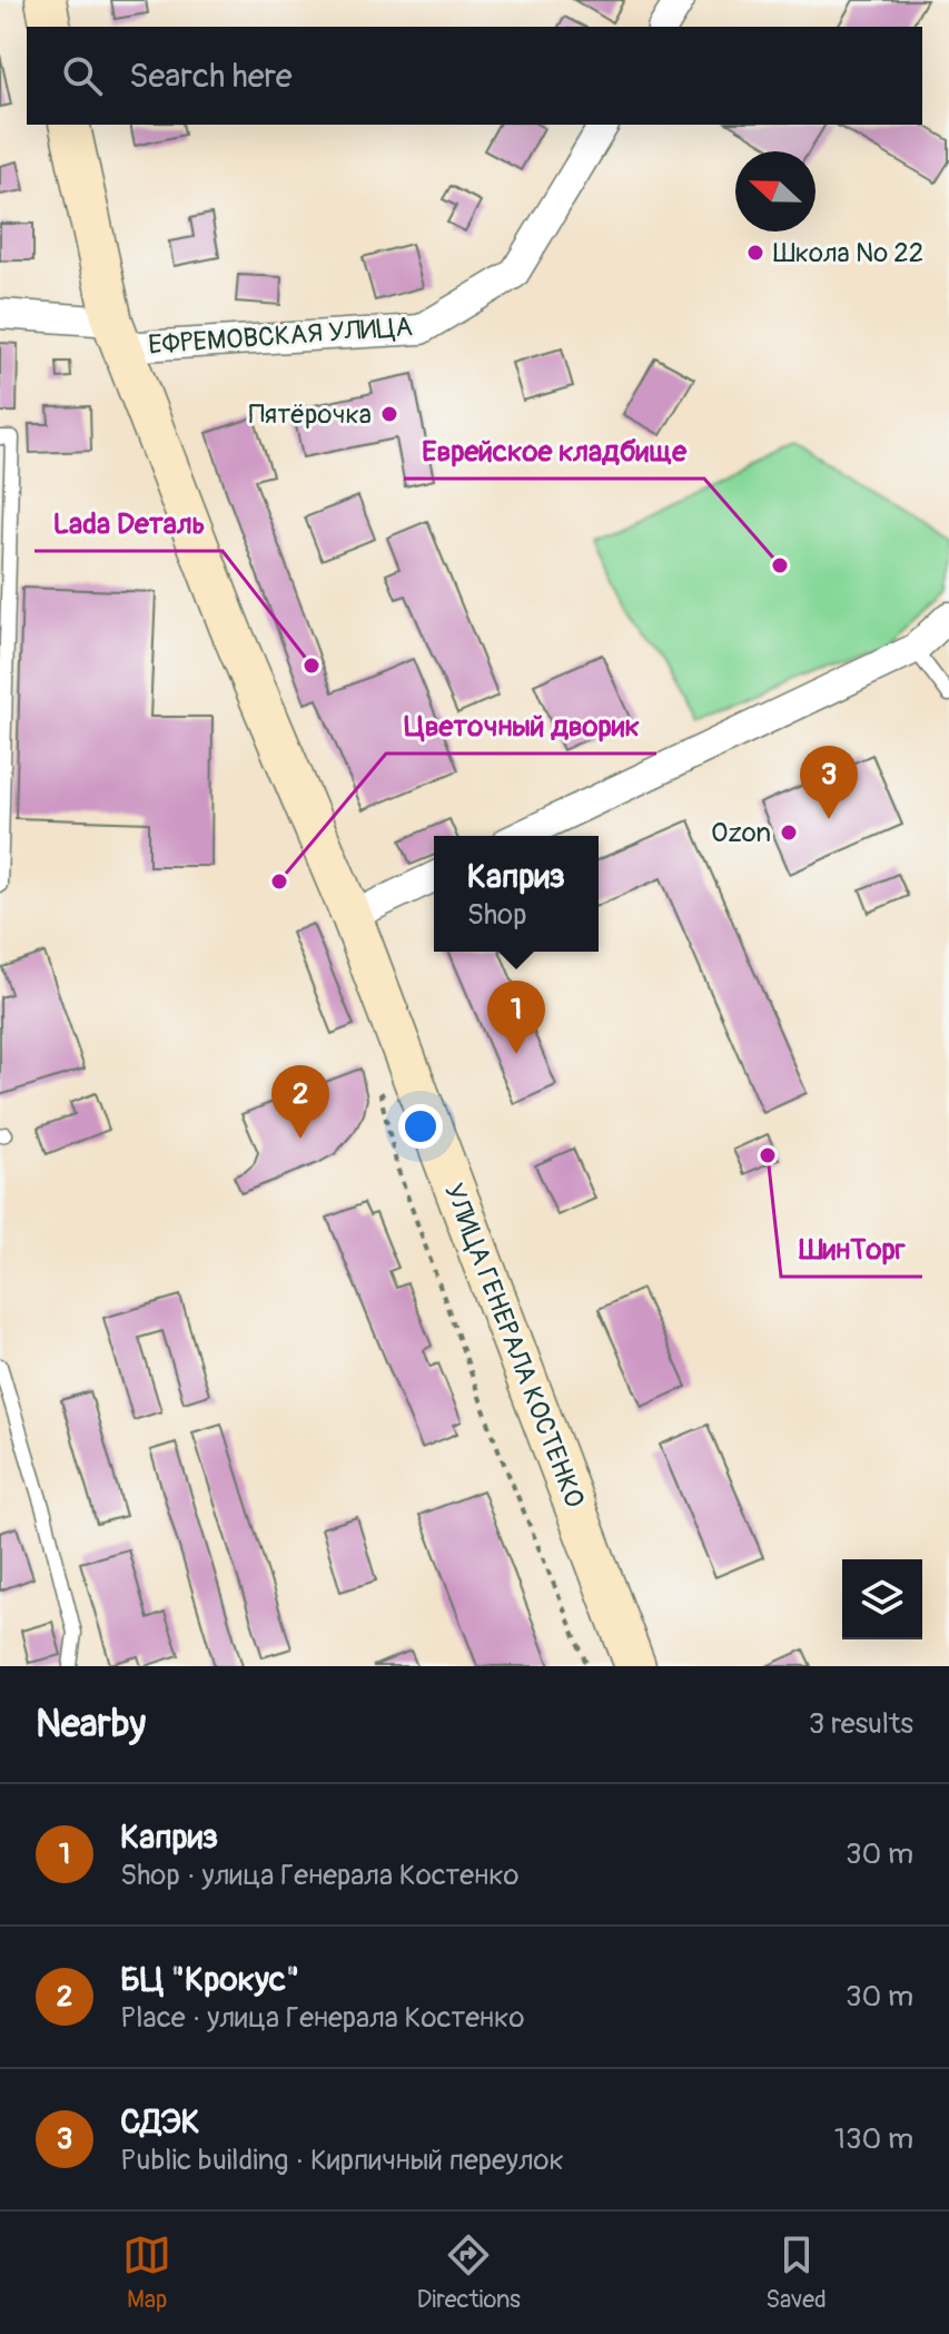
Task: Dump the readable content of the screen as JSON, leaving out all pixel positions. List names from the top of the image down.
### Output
{
  "streets": {
    "main road": ["УЛИЦА ГЕНЕРАЛА КОСТЕНКО"],
    "street": ["ЕФРЕМОВСКАЯ УЛИЦА"]
  },
  "crossings": [
    ["ЕФРЕМОВСКАЯ УЛИЦА", "УЛИЦА ГЕНЕРАЛА КОСТЕНКО"]
  ],
  "places": [
    "Школа № 22",
    "Пятёрочка",
    "Еврейское кладбище",
    "Lada Dеталь",
    "Ozon",
    "Цветочный дворик",
    "ШинТорг"
  ],
  "north": "left",
  "page": {
    "search": "Search here",
    "pins": ["3", "1", "2"],
    "popup": ["Каприз", "Shop"],
    "heading": ["Nearby", "3 results"],
    "list": [
      {
        "mark": "1",
        "name": "Каприз",
        "note": "Shop · улица Генерала Костенко",
        "value": "30 m"
      },
      {
        "mark": "2",
        "name": "БЦ \"Крокус\"",
        "note": "Place · улица Генерала Костенко",
        "value": "30 m"
      },
      {
        "mark": "3",
        "name": "СДЭК",
        "note": "Public building · Кирпичный переулок",
        "value": "130 m"
      }
    ],
    "nav": ["Map", "Directions", "Saved"]
  }
}
